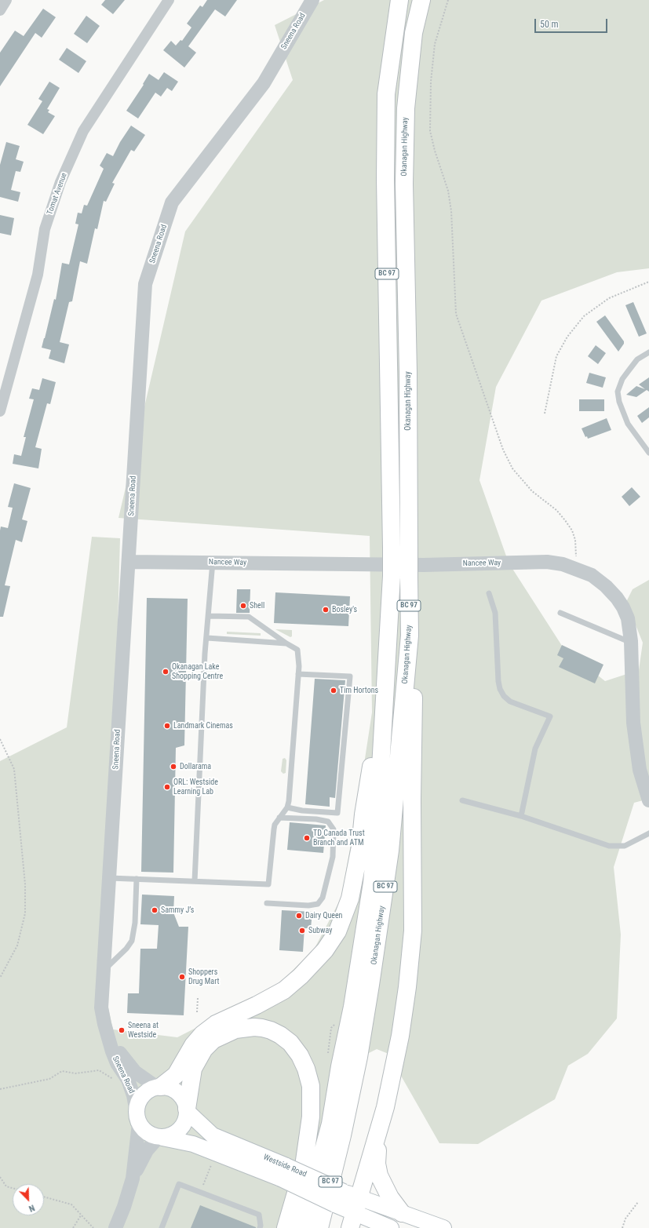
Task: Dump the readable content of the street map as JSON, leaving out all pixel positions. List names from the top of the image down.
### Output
{
  "streets": {
    "highway": ["Okanagan Highway", "BC 97"],
    "main road": ["Westside Road"],
    "street": ["Sneena Road", "Tomat Avenue", "Nancee Way"]
  },
  "crossings": [
    ["Sneena Road", "Nancee Way"],
    ["Sneena Road", "Westside Road"]
  ],
  "places": [
    "Shell",
    "Bosley's",
    "Okanagan Lake Shopping Centre",
    "Tim Hortons",
    "Landmark Cinemas",
    "Dollarama",
    "ORL: Westside Learning Lab",
    "TD Canada Trust Branch and ATM",
    "Sammy J’s",
    "Dairy Queen",
    "Subway",
    "Shoppers Drug Mart",
    "Sneena at Westside"
  ],
  "scale_bar": "50 m",
  "north": "bottom right"
}
